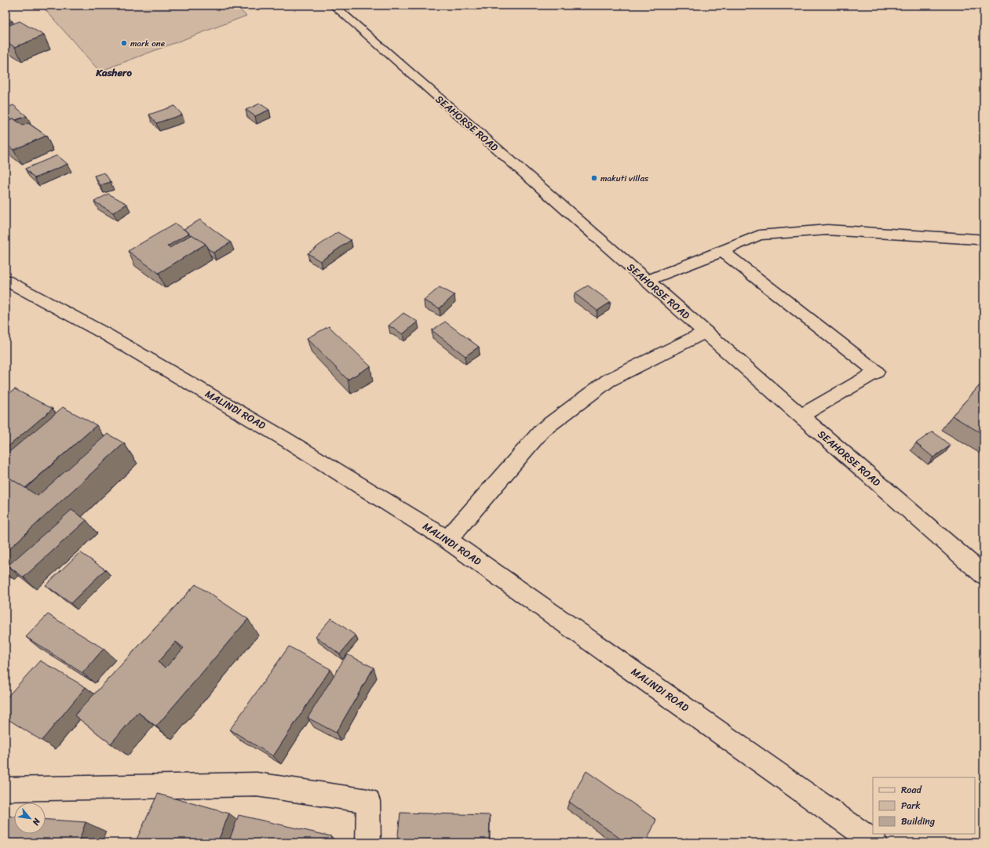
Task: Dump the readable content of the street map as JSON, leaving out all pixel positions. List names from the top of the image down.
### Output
{
  "streets": {
    "main road": ["SEAHORSE ROAD", "MALINDI ROAD"]
  },
  "districts": ["Kashero"],
  "places": ["mark one", "makuti villas"],
  "legend": ["Road", "Park", "Building"],
  "north": "bottom right"
}
